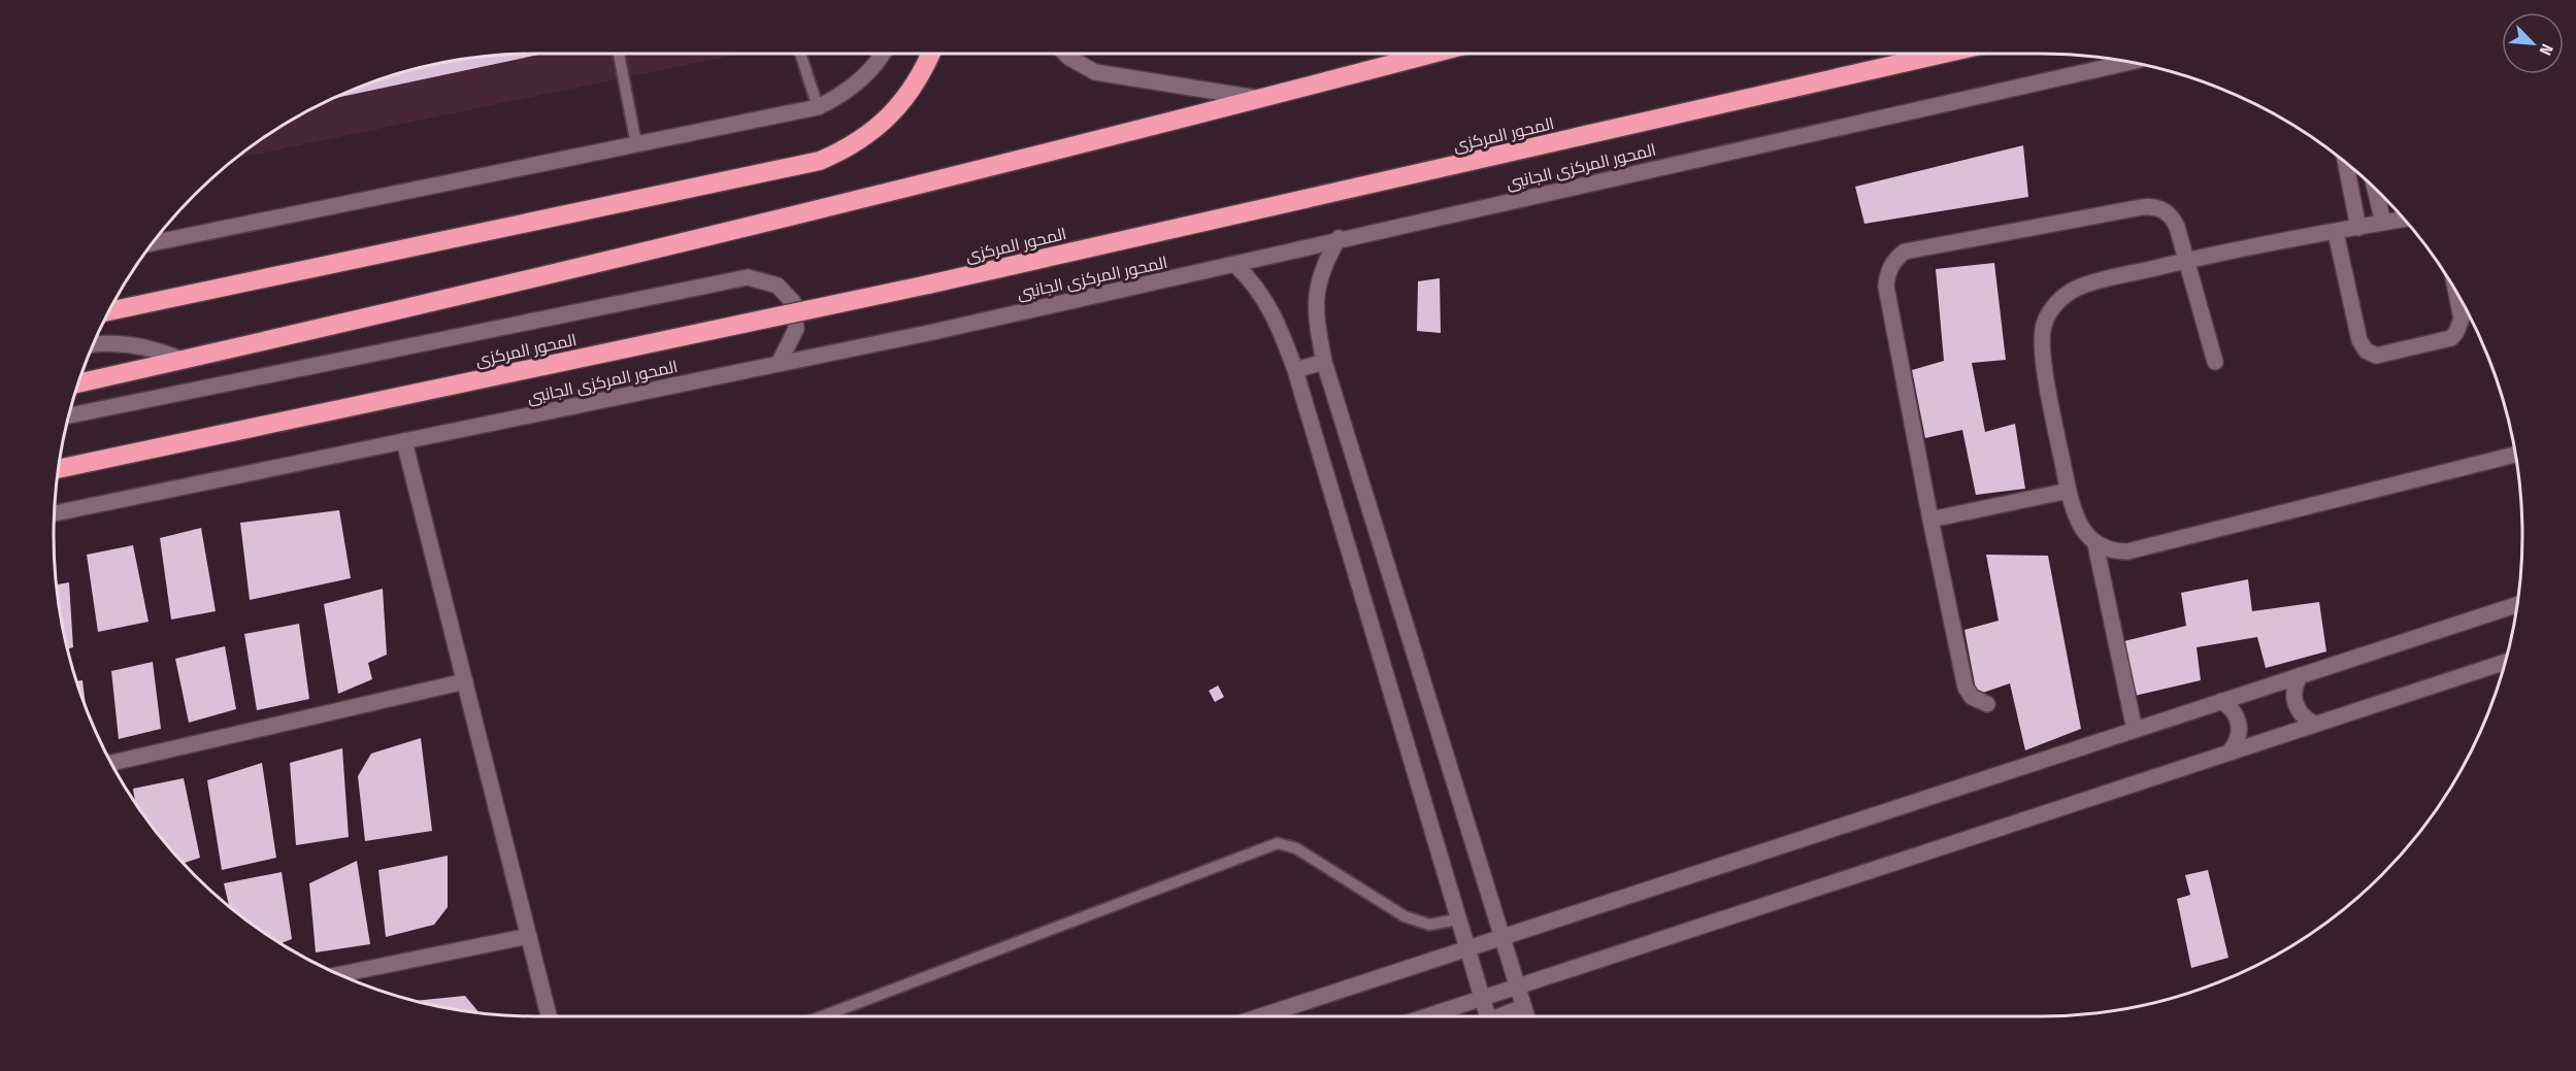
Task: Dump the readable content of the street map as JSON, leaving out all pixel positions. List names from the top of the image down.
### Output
{
  "streets": {
    "highway": ["المحور المركزى"],
    "street": ["المحور المركزى الجانبى"]
  },
  "north": "bottom right"
}
